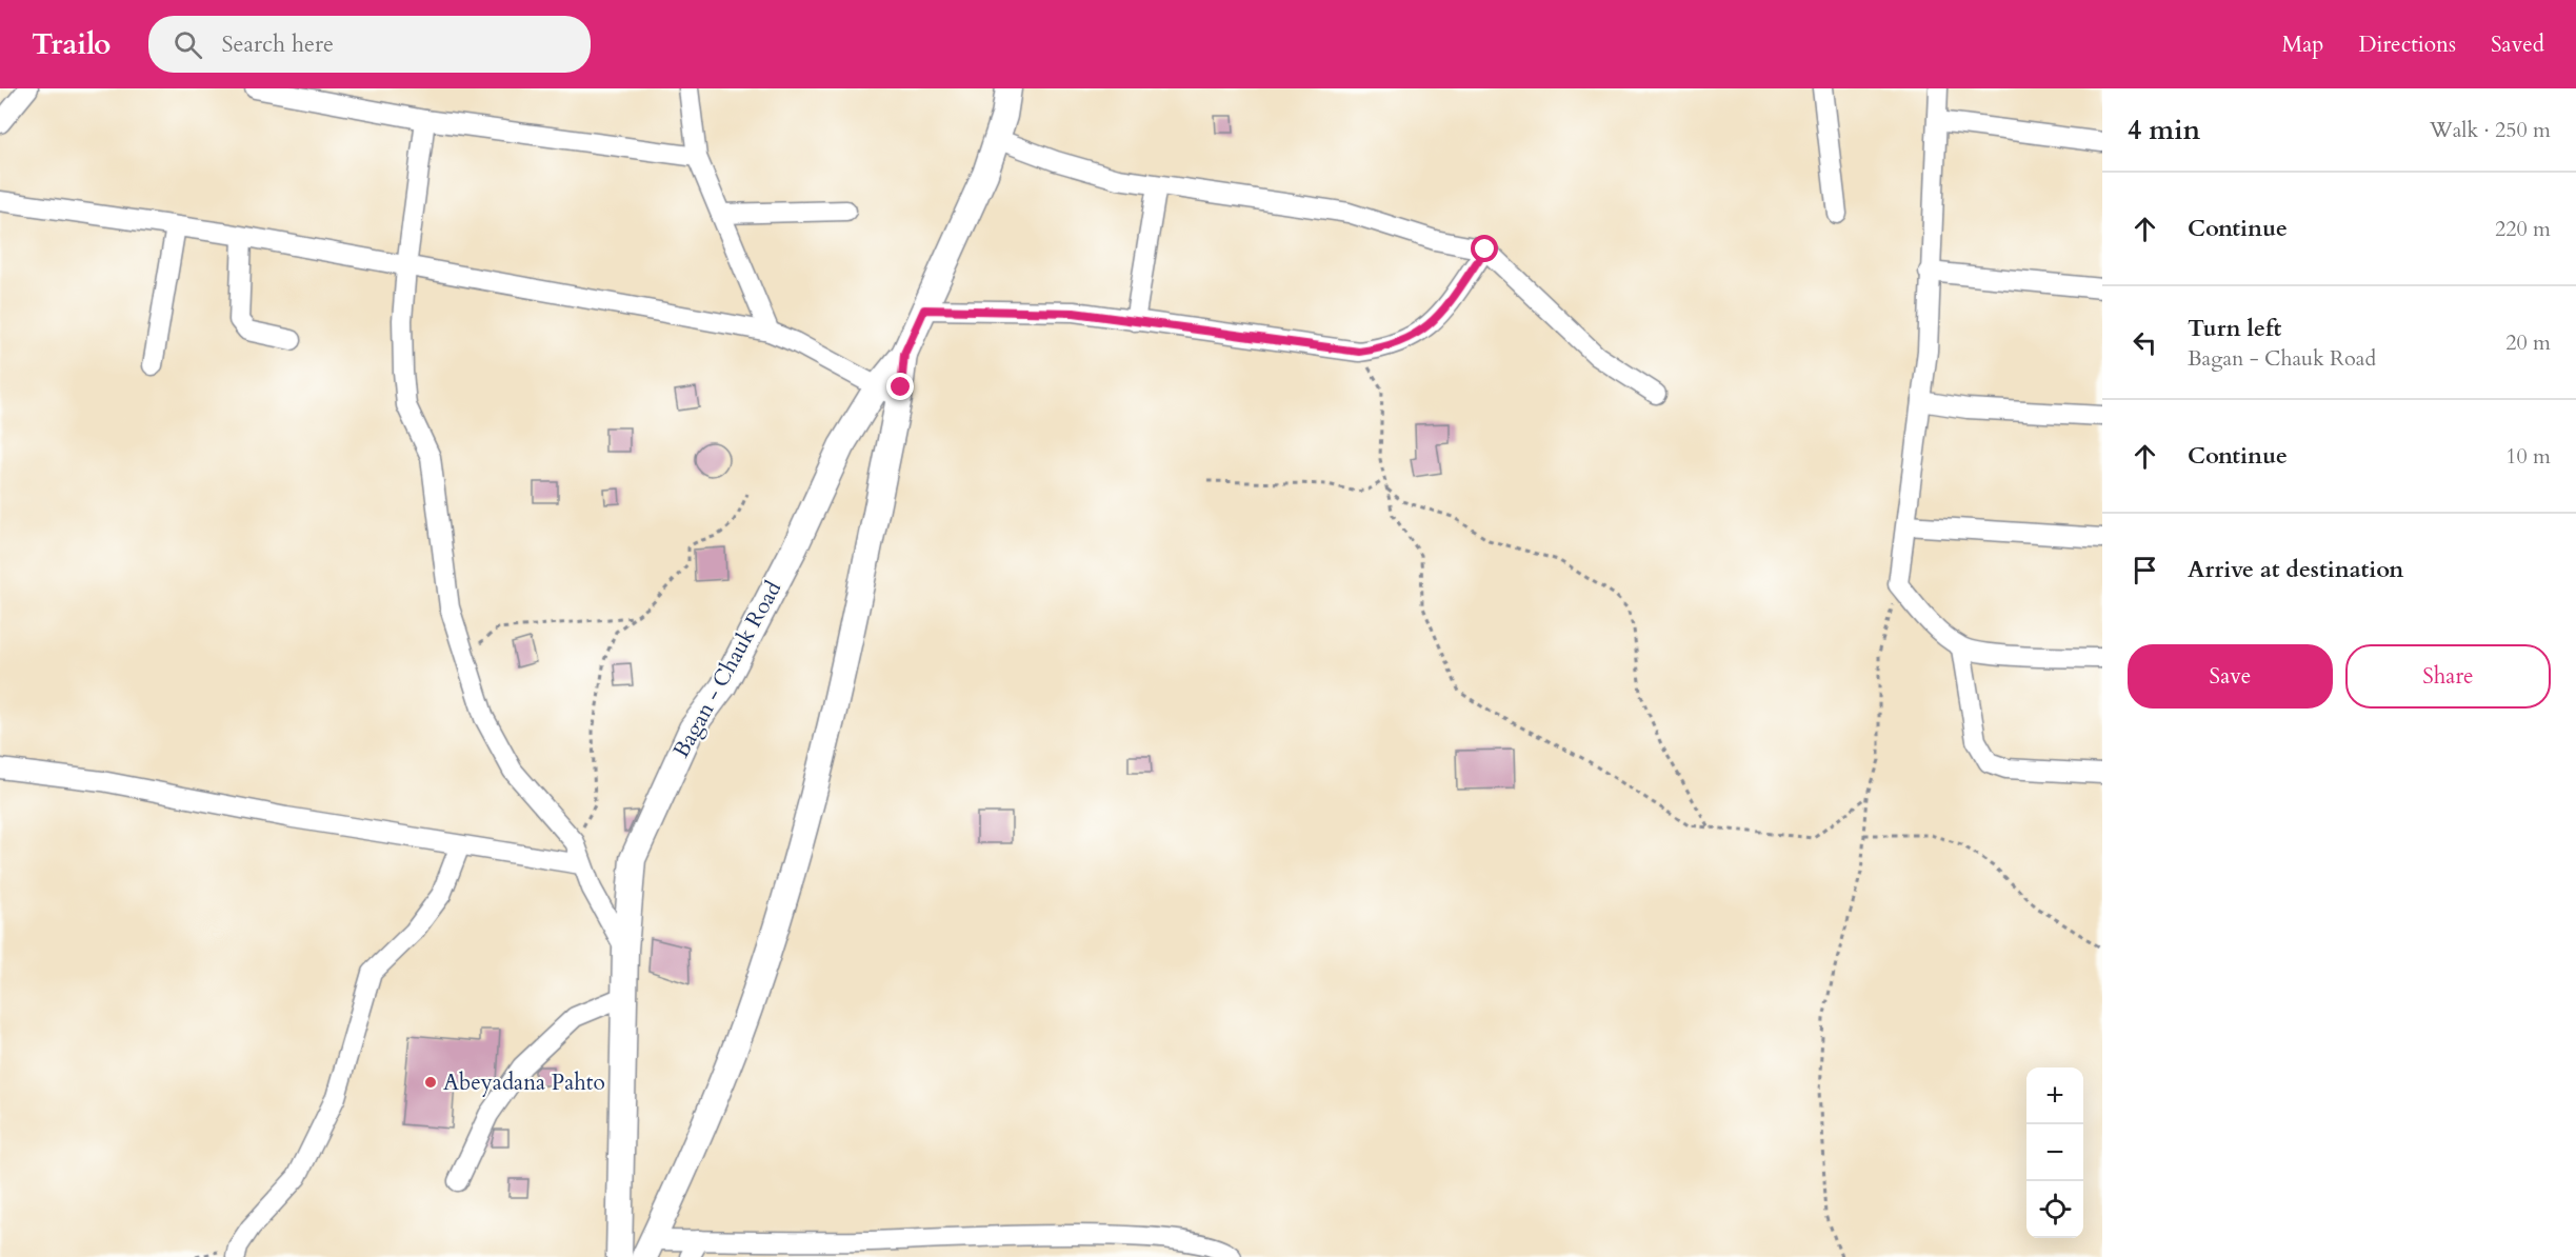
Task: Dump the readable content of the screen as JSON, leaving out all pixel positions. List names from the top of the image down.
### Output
{
  "streets": {
    "main road": ["Bagan - Chauk Road"]
  },
  "places": ["Abeyadana Pahto"],
  "page": {
    "header": "Trailo",
    "search": "Search here",
    "nav": ["Map", "Directions", "Saved"],
    "heading": ["4 min", "Walk · 250 m"],
    "list": [
      ["Continue", "220 m"],
      ["Turn left", "Bagan - Chauk Road", "20 m"],
      ["Continue", "10 m"],
      "Arrive at destination"
    ],
    "buttons": ["Save", "Share"],
    "map_buttons": ["+", "−"]
  }
}
